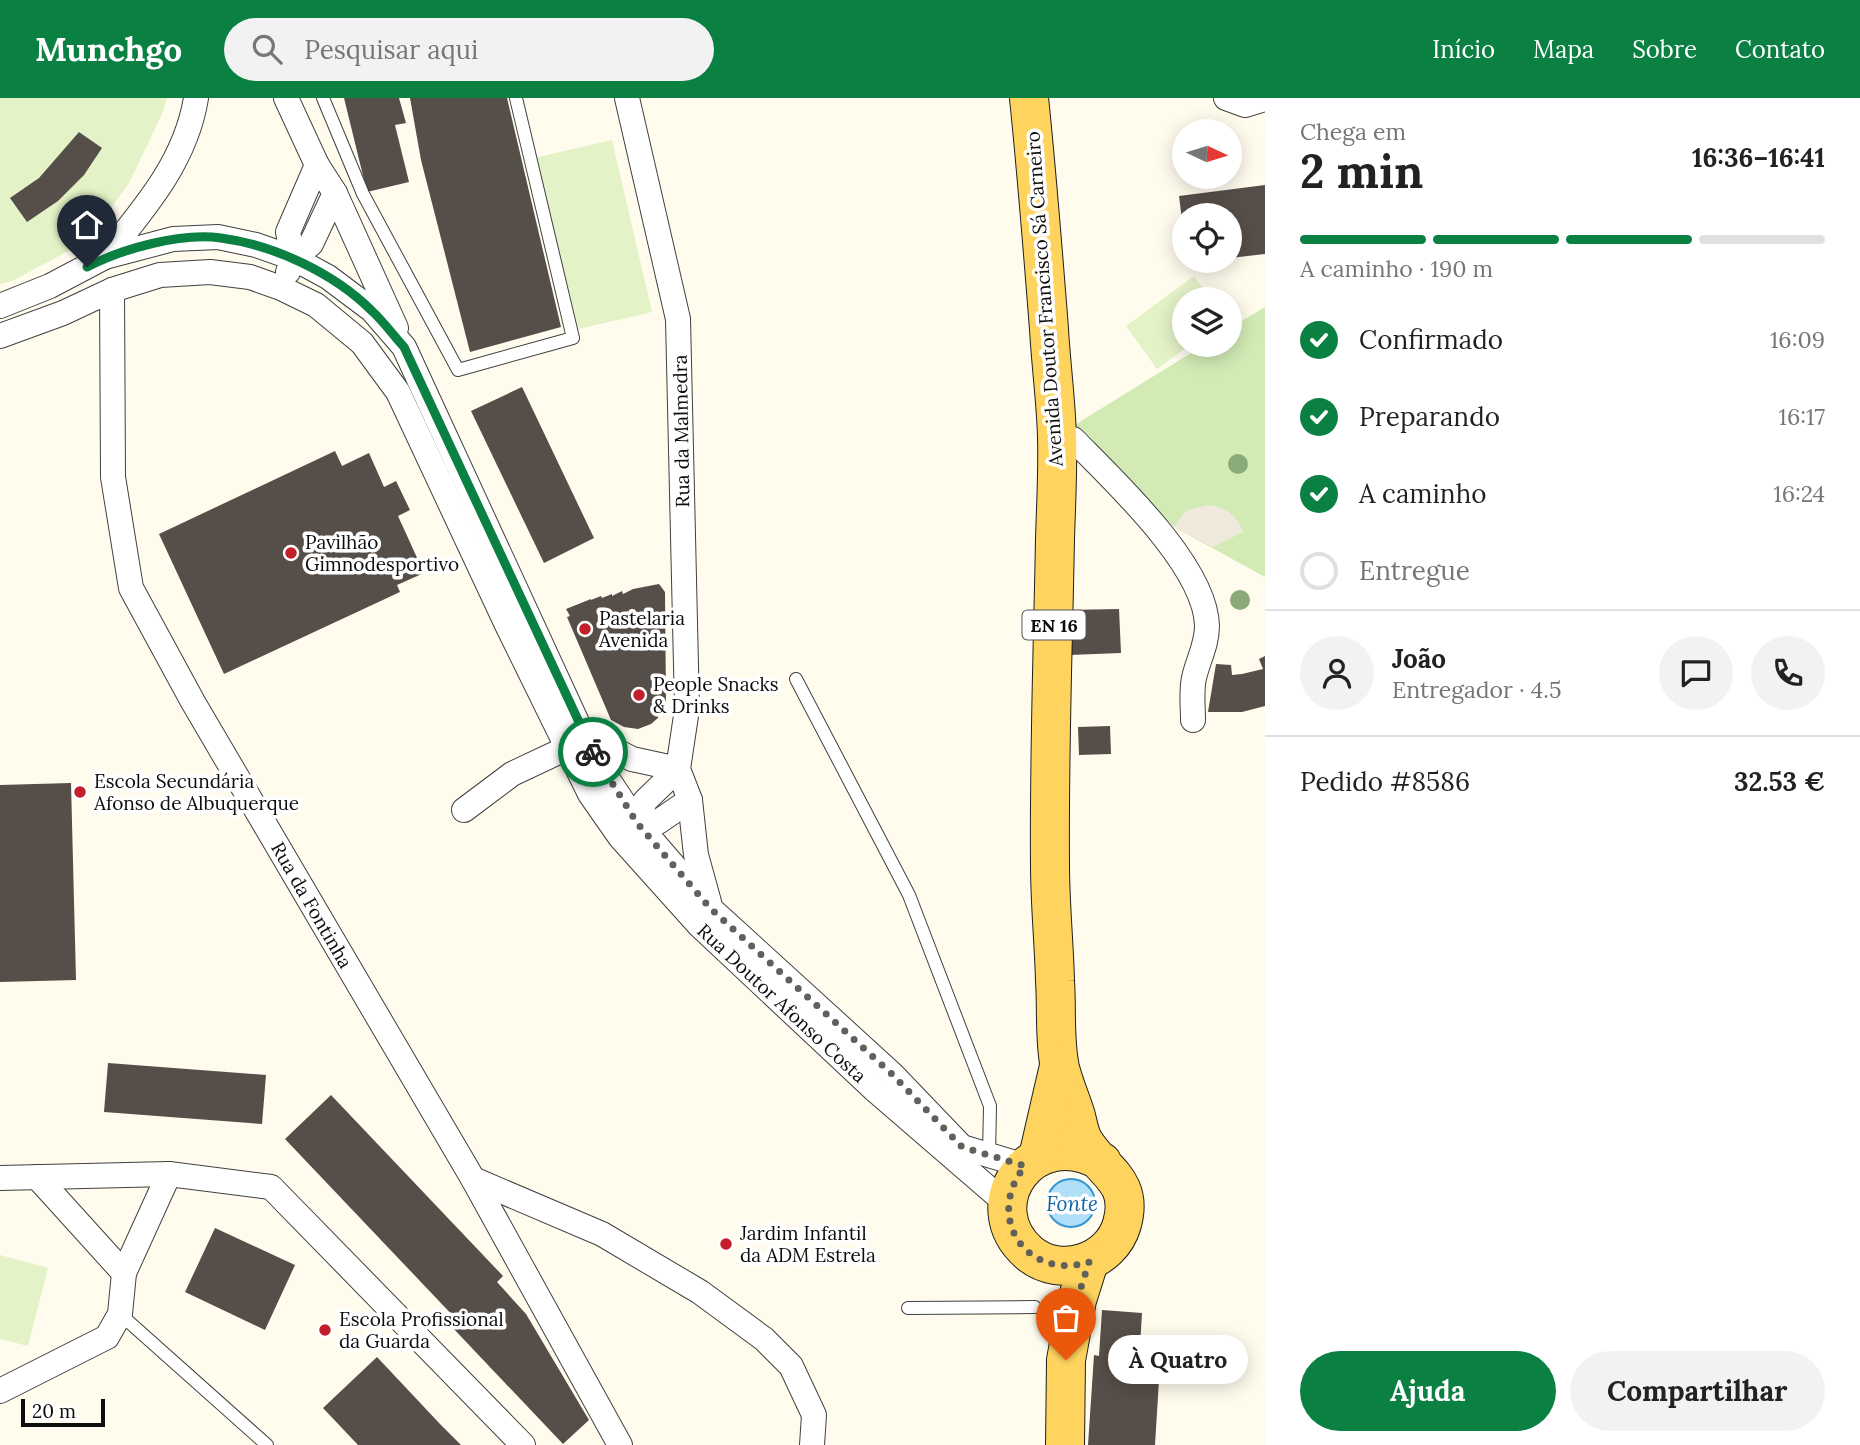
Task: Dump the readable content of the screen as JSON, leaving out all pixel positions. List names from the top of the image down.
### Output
{
  "streets": {
    "main road": ["Avenida Doutor Francisco Sá Carneiro", "EN 16"],
    "street": ["Rua da Malmedra", "Rua da Fontinha", "Rua Doutor Afonso Costa"]
  },
  "crossings": [
    ["Avenida Doutor Francisco Sá Carneiro", "Rua Doutor Afonso Costa"],
    ["Rua da Fontinha", "Rua Doutor Afonso Costa"]
  ],
  "water": ["Fonte"],
  "places": [
    "Pavilhão Gimnodesportivo",
    "Pastelaria Avenida",
    "People Snacks & Drinks",
    "Escola Secundária Afonso de Albuquerque",
    "Jardim Infantil da ADM Estrela",
    "Escola Profissional da Guarda",
    "À Quatro"
  ],
  "scale_bar": "20 m",
  "north": "right",
  "page": {
    "header": "Munchgo",
    "search": "Pesquisar aqui",
    "nav": [
      "Início",
      "Mapa",
      "Sobre",
      "Contato"
    ],
    "heading": ["2 min", "Chega em", "16:36–16:41"],
    "panel": [
      "João",
      "Entregador · 4.5",
      "Pedido #8586",
      "32.53 €"
    ],
    "bar": "A caminho · 190 m",
    "list": [
      ["Confirmado", "16:09"],
      ["Preparando", "16:17"],
      ["A caminho", "16:24"],
      "Entregue"
    ],
    "bubble": "À Quatro",
    "buttons": ["Ajuda", "Compartilhar"],
    "scale": "20 m"
  }
}
